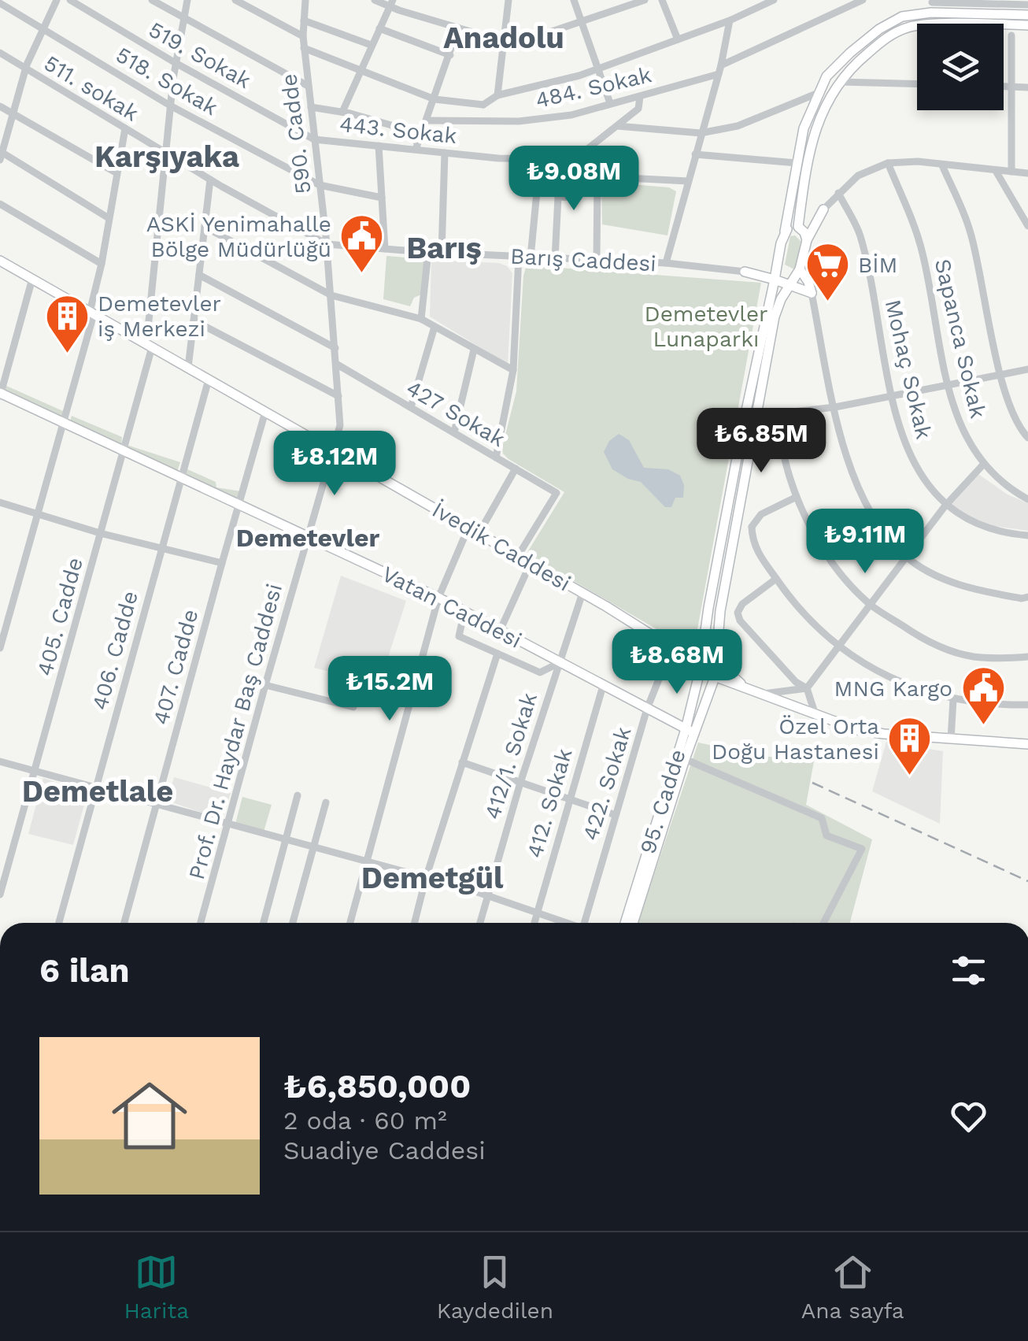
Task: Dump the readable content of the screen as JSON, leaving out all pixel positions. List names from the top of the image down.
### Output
{
  "streets": {
    "main road": [
      "Barış Caddesi",
      "İvedik Caddesi",
      "Vatan Caddesi",
      "95. Cadde"
    ],
    "street": [
      "519. Sokak",
      "518. Sokak",
      "484. Sokak",
      "511. sokak",
      "443. Sokak",
      "590. Cadde",
      "Sapanca Sokak",
      "Mohaç Sokak",
      "427 Sokak",
      "405. Cadde",
      "406. Cadde",
      "407. Cadde",
      "Prof. Dr. Haydar Baş Caddesi",
      "412/1. Sokak",
      "422. Sokak",
      "412. Sokak"
    ]
  },
  "crossings": [
    ["519. Sokak", "443. Sokak"],
    ["519. Sokak", "590. Cadde"],
    ["519. Sokak", "405. Cadde"],
    ["518. Sokak", "590. Cadde"],
    ["518. Sokak", "405. Cadde"],
    ["511. sokak", "405. Cadde"],
    ["443. Sokak", "590. Cadde"],
    ["590. Cadde", "Barış Caddesi"],
    ["590. Cadde", "427 Sokak"],
    ["590. Cadde", "İvedik Caddesi"],
    ["590. Cadde", "Prof. Dr. Haydar Baş Caddesi"],
    ["427 Sokak", "İvedik Caddesi"],
    ["İvedik Caddesi", "405. Cadde"],
    ["İvedik Caddesi", "406. Cadde"],
    ["İvedik Caddesi", "407. Cadde"],
    ["İvedik Caddesi", "Prof. Dr. Haydar Baş Caddesi"],
    ["İvedik Caddesi", "412/1. Sokak"],
    ["İvedik Caddesi", "422. Sokak"],
    ["İvedik Caddesi", "95. Cadde"],
    ["Vatan Caddesi", "405. Cadde"],
    ["Vatan Caddesi", "406. Cadde"],
    ["Vatan Caddesi", "407. Cadde"],
    ["Vatan Caddesi", "Prof. Dr. Haydar Baş Caddesi"],
    ["Vatan Caddesi", "412/1. Sokak"],
    ["Vatan Caddesi", "422. Sokak"],
    ["Vatan Caddesi", "95. Cadde"],
    ["Vatan Caddesi", "412. Sokak"]
  ],
  "districts": [
    "Anadolu",
    "Karşıyaka",
    "Barış",
    "Demetevler",
    "Demetlale",
    "Demetgül"
  ],
  "parks": ["Demetevler Lunaparkı"],
  "places": {
    "public building": ["ASKİ Yenimahalle Bölge Müdürlüğü", "MNG Kargo"],
    "supermarket": ["BİM"],
    "building": ["Demetevler iş Merkezi", "Özel Orta Doğu Hastanesi"]
  },
  "page": {
    "price": [
      "₺9.08M",
      "₺6.85M",
      "₺8.12M",
      "₺9.11M",
      "₺8.68M",
      "₺15.2M"
    ],
    "heading": "6 ilan",
    "list": [
      {
        "name": "₺6,850,000",
        "note": "2 oda · 60 m² · Suadiye Caddesi"
      }
    ],
    "tabs": ["Harita", "Kaydedilen", "Ana sayfa"]
  }
}
